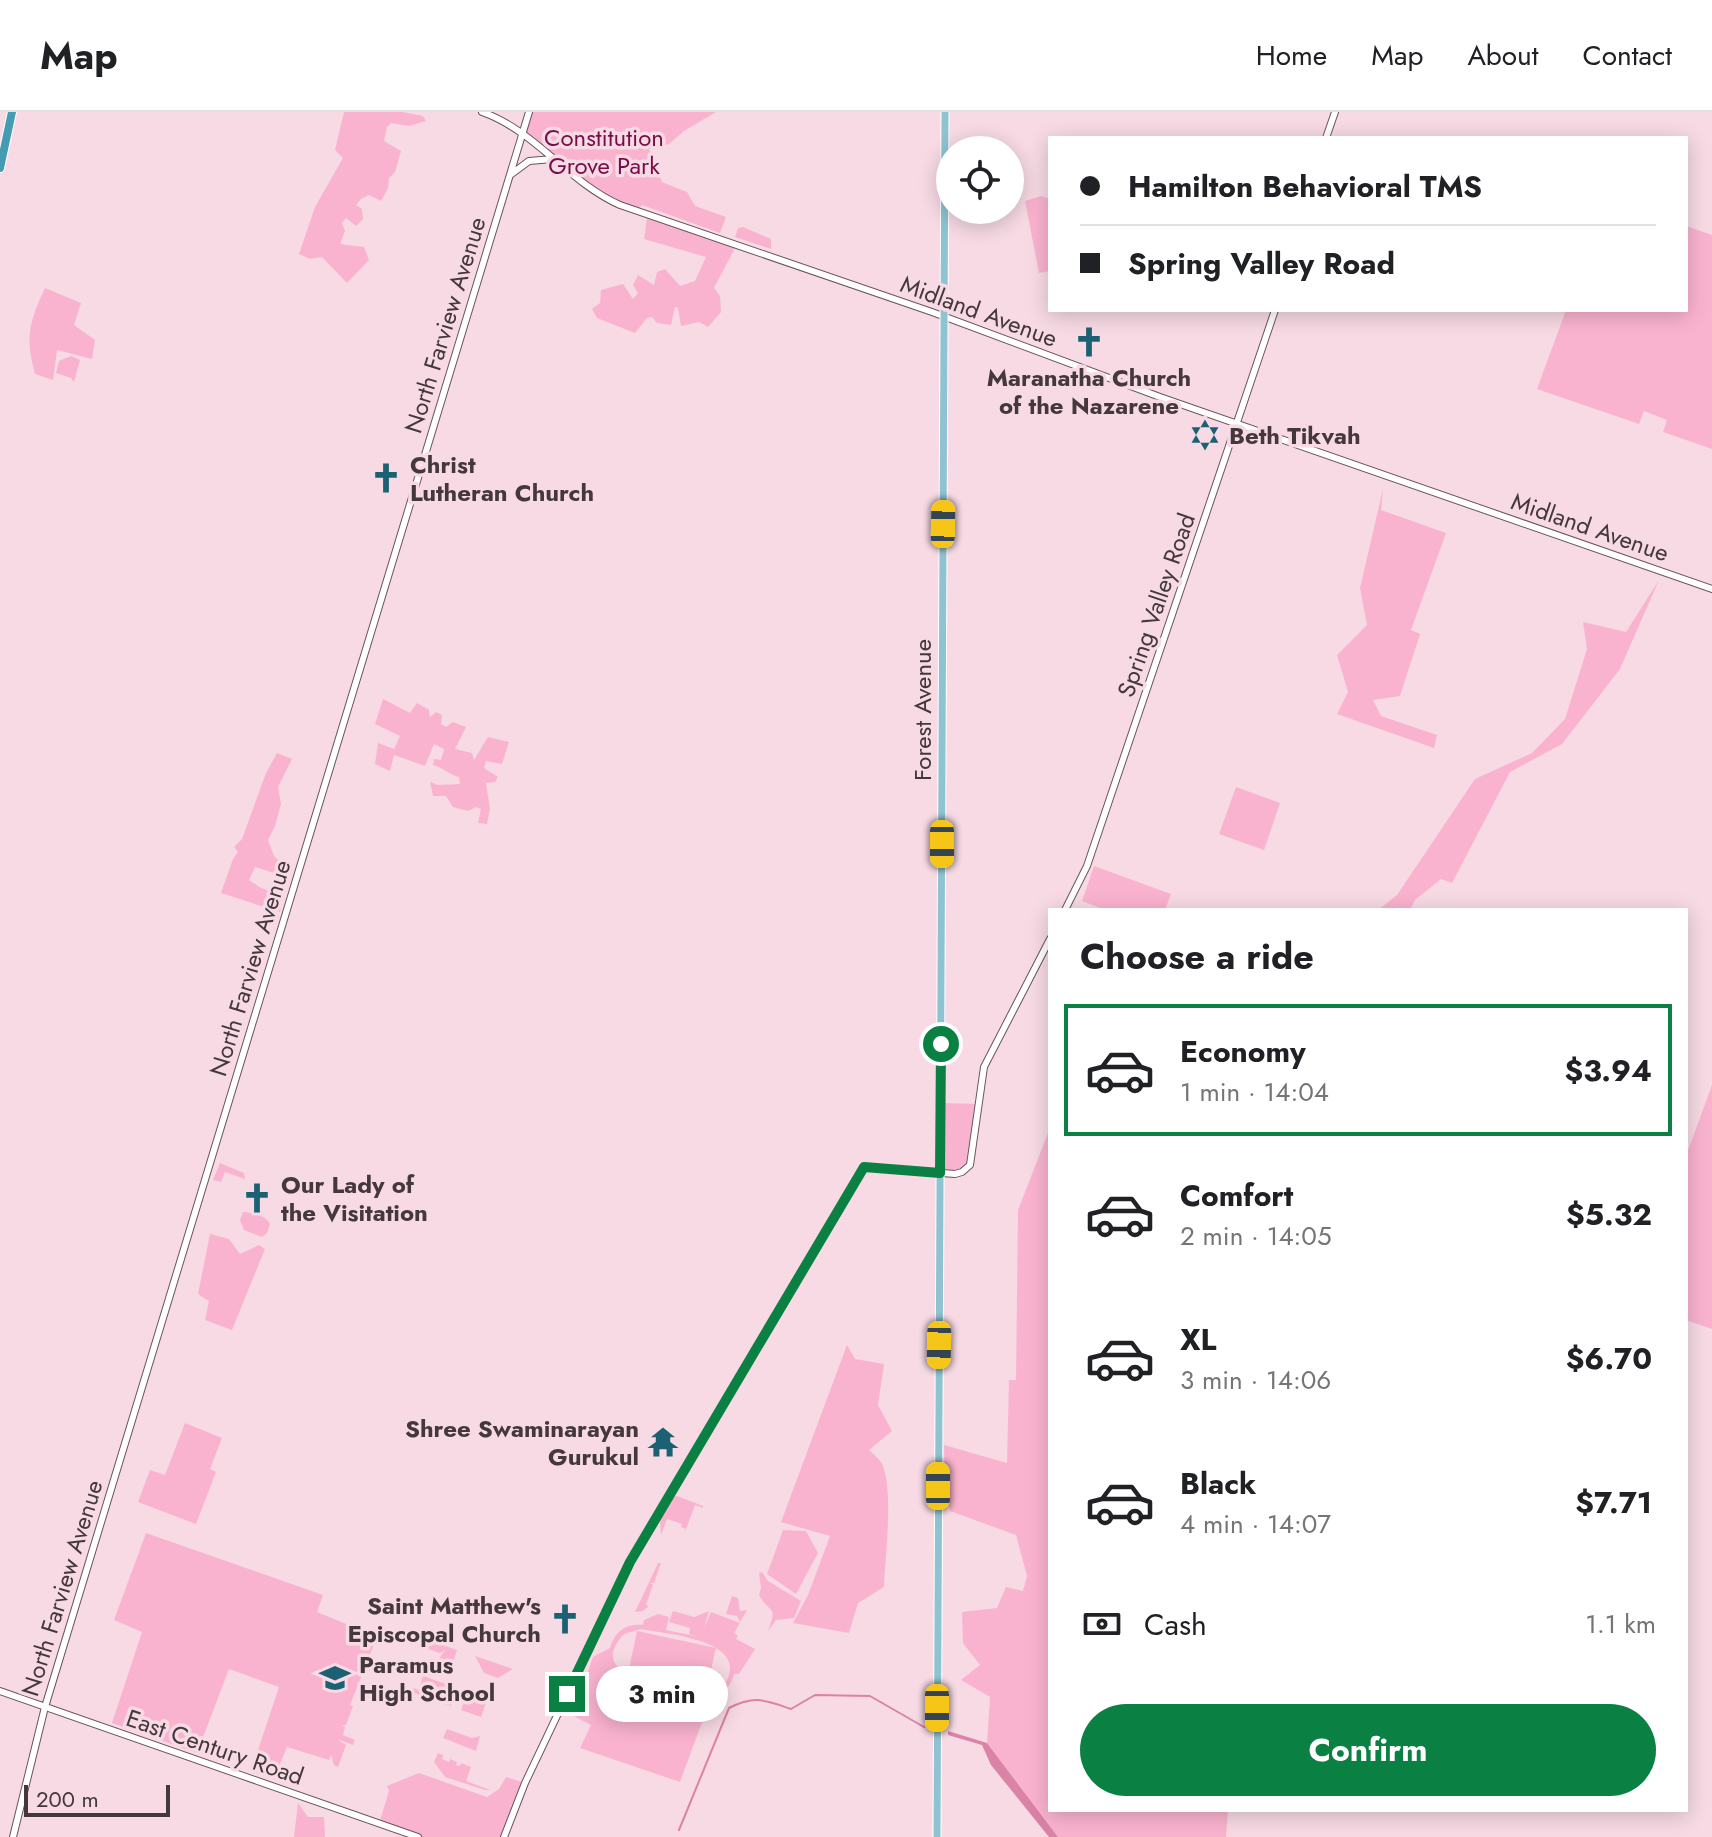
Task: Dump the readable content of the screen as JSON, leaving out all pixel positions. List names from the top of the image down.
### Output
{
  "streets": {
    "main road": ["Forest Avenue"],
    "street": [
      "Midland Avenue",
      "North Farview Avenue",
      "Spring Valley Road",
      "East Century Road"
    ]
  },
  "crossings": [
    ["Midland Avenue", "North Farview Avenue"],
    ["Midland Avenue", "Spring Valley Road"],
    ["Midland Avenue", "Forest Avenue"],
    ["North Farview Avenue", "East Century Road"]
  ],
  "parks": ["Constitution Grove Park"],
  "places": {
    "church": [
      "Maranatha Church of the Nazarene",
      "Christ Lutheran Church",
      "Our Lady of the Visitation",
      "Saint Matthew's Episcopal Church"
    ],
    "synagogue": ["Beth Tikvah"],
    "temple": ["Shree Swaminarayan Gurukul"],
    "school or university": ["Paramus High School"]
  },
  "scale_bar": "200 m",
  "page": {
    "header": "Map",
    "nav": [
      "Home",
      "Map",
      "About",
      "Contact"
    ],
    "banner": ["Hamilton Behavioral TMS", "Spring Valley Road"],
    "heading": "Choose a ride",
    "list": [
      {
        "name": "Economy",
        "note": "1 min · 14:04",
        "value": "$3.94"
      },
      {
        "name": "Comfort",
        "note": "2 min · 14:05",
        "value": "$5.32"
      },
      {
        "name": "XL",
        "note": "3 min · 14:06",
        "value": "$6.70"
      },
      {
        "name": "Black",
        "note": "4 min · 14:07",
        "value": "$7.71"
      }
    ],
    "pay": ["Cash", "1.1 km"],
    "bubble": "3 min",
    "buttons": "Confirm",
    "scale": "200 m"
  }
}
